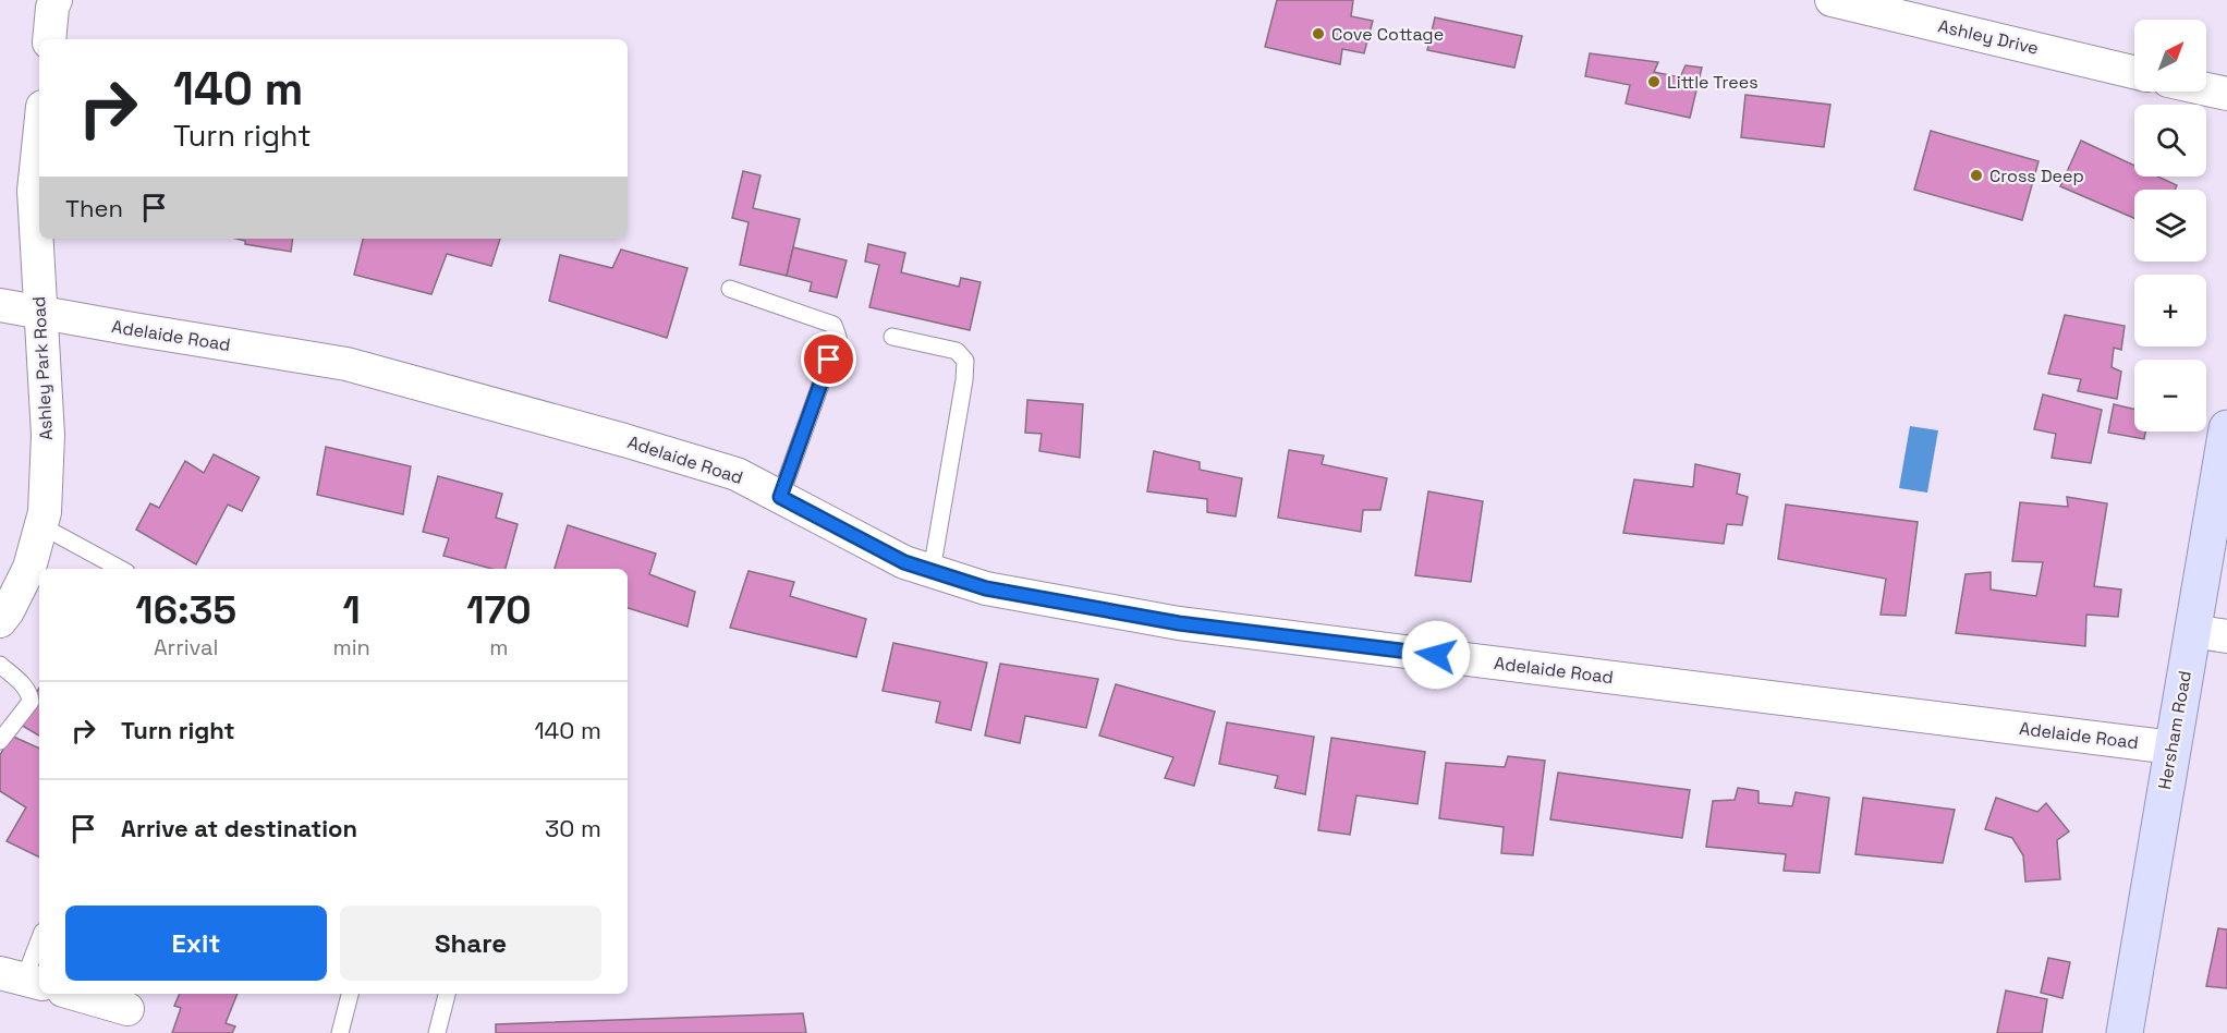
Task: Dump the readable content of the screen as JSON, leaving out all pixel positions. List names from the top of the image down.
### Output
{
  "streets": {
    "main road": ["Hersham Road"],
    "street": ["Ashley Drive", "Adelaide Road", "Ashley Park Road"]
  },
  "crossings": [
    ["Adelaide Road", "Ashley Park Road"],
    ["Adelaide Road", "Hersham Road"]
  ],
  "places": ["Cove Cottage", "Little Trees", "Cross Deep"],
  "north": "top right",
  "page": {
    "map_buttons": ["+", "−"],
    "turn": ["140 m", "Turn right"],
    "then": "Then",
    "eta": [
      "16:35",
      "Arrival",
      "1",
      "min",
      "170",
      "m"
    ],
    "list": [
      {
        "name": "Turn right",
        "value": "140 m"
      },
      {
        "name": "Arrive at destination",
        "value": "30 m"
      }
    ],
    "buttons": ["Exit", "Share"]
  }
}
